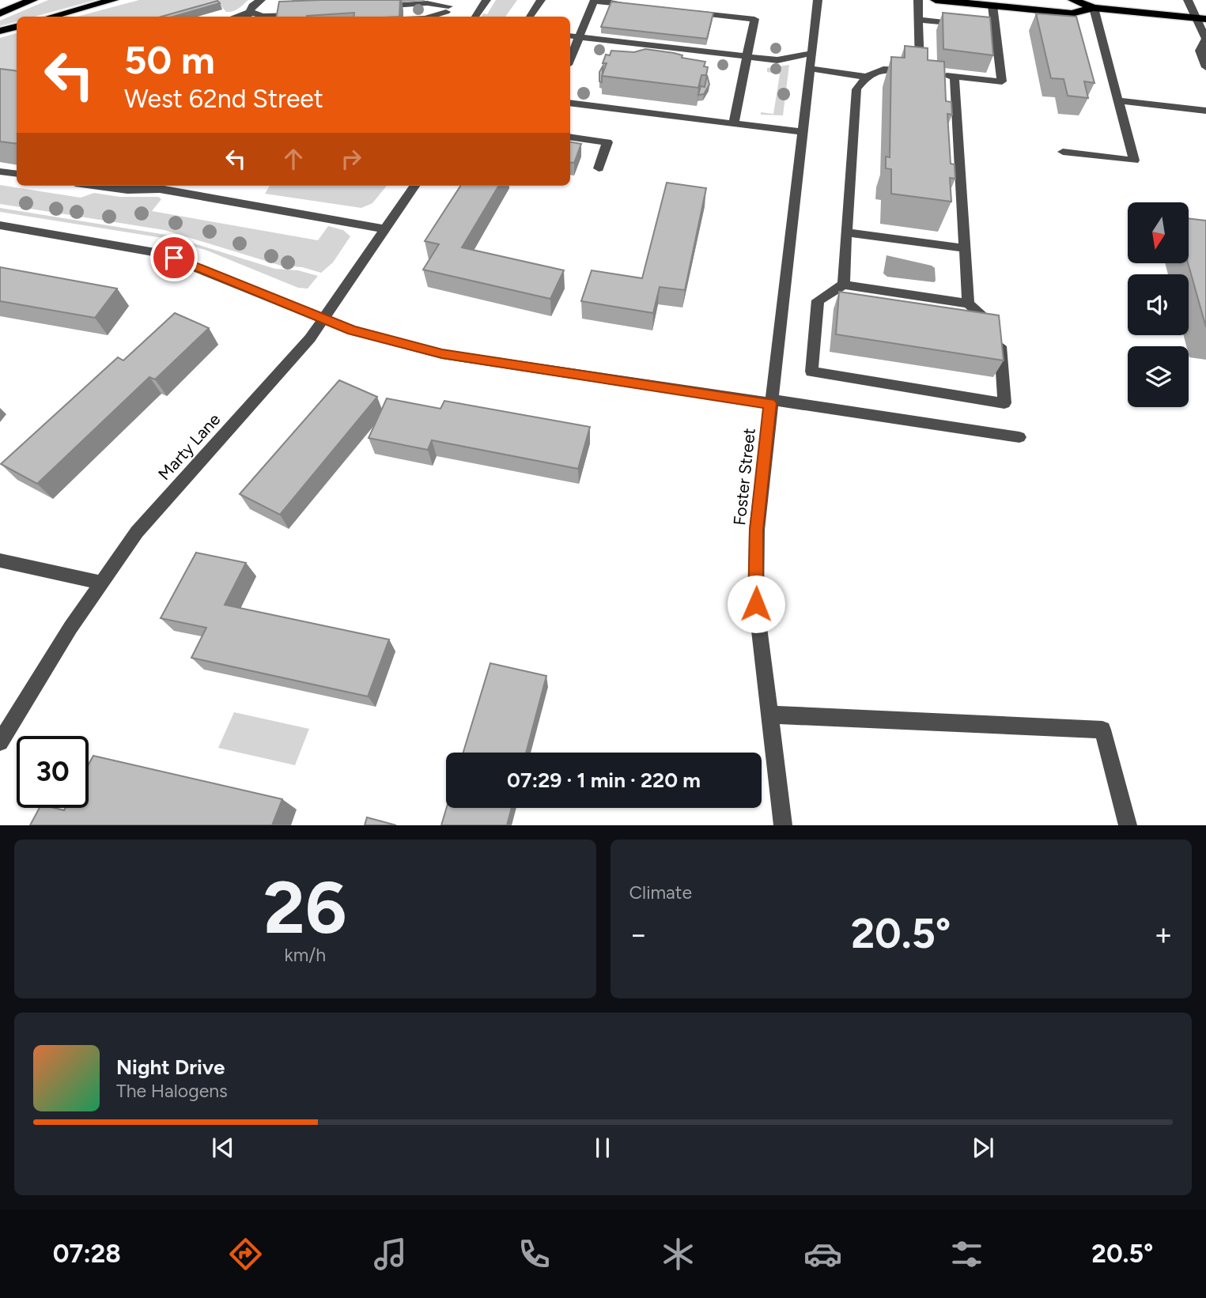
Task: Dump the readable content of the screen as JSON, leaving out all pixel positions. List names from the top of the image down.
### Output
{
  "streets": {
    "street": ["Marty Lane", "Foster Street"]
  },
  "north": "bottom",
  "page": {
    "turn": ["50 m", "West 62nd Street"],
    "limit": "30",
    "trip": "07:29 · 1 min · 220 m",
    "tile": [
      ["26", "km/h"],
      "Climate"
    ],
    "heat": ["−", "20.5°", "+"],
    "song": ["Night Drive", "The Halogens"],
    "tabs": ["07:28", "20.5°"]
  }
}
